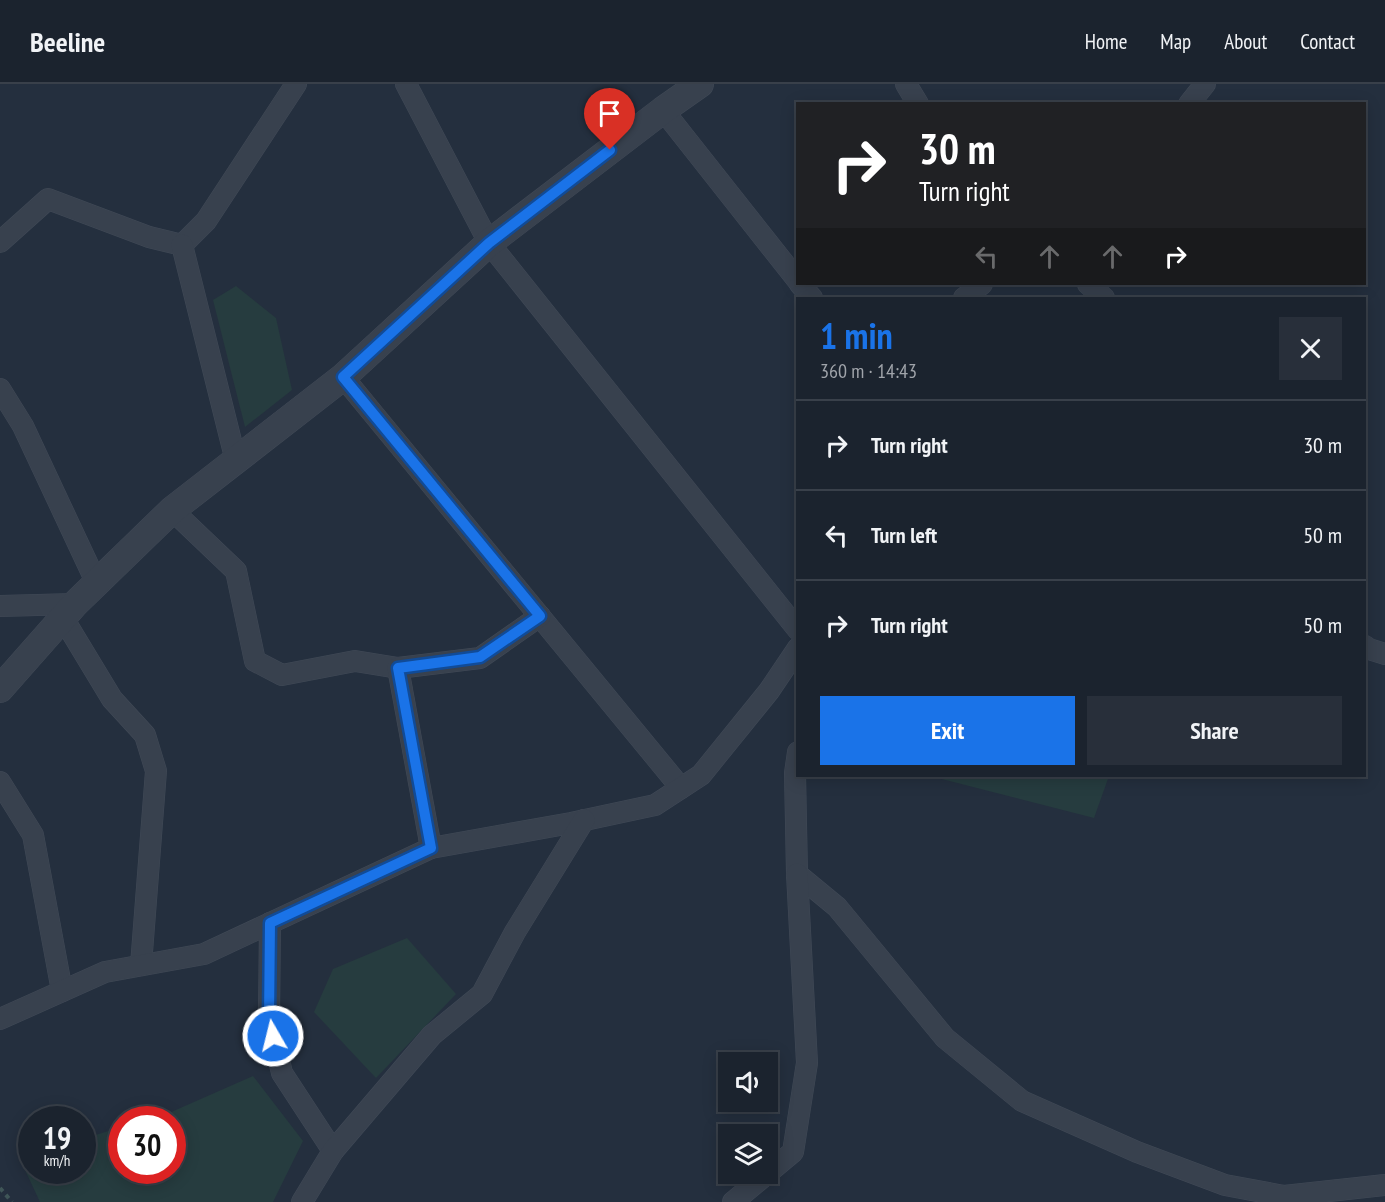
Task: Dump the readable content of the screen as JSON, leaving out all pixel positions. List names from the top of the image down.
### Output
{
  "page": {
    "header": "Beeline",
    "nav": [
      "Home",
      "Map",
      "About",
      "Contact"
    ],
    "turn": ["30 m", "Turn right"],
    "heading": ["1 min", "360 m · 14:43"],
    "list": [
      {
        "name": "Turn right",
        "value": "30 m"
      },
      {
        "name": "Turn left",
        "value": "50 m"
      },
      {
        "name": "Turn right",
        "value": "50 m"
      }
    ],
    "buttons": ["Exit", "Share"],
    "speed": "19 km/h",
    "limit": "30"
  }
}
